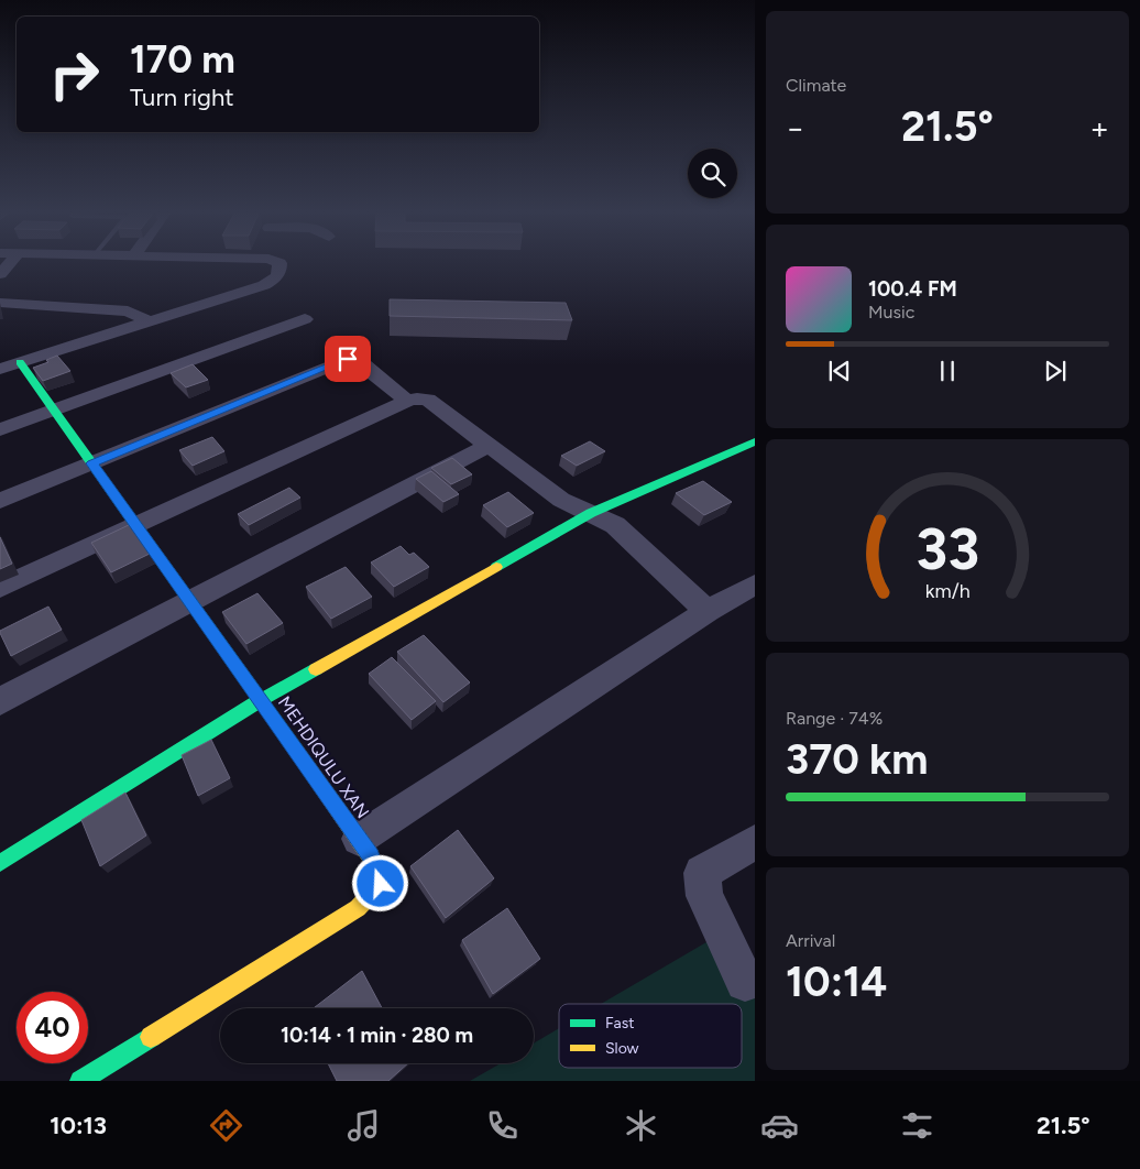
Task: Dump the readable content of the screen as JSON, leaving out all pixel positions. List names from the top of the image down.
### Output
{
  "streets": {
    "street": ["MEHDIQULU XAN"]
  },
  "legend": ["Fast", "Slow"],
  "page": {
    "tile": [
      "Climate",
      ["Range · 74%", "370 km"],
      ["Arrival", "10:14"]
    ],
    "turn": ["170 m", "Turn right"],
    "heat": ["−", "21.5°", "+"],
    "song": ["100.4 FM", "Music"],
    "limit": "40",
    "trip": "10:14 · 1 min · 280 m",
    "tabs": ["10:13", "21.5°"],
    "gauge": ["33", "km/h"]
  }
}
